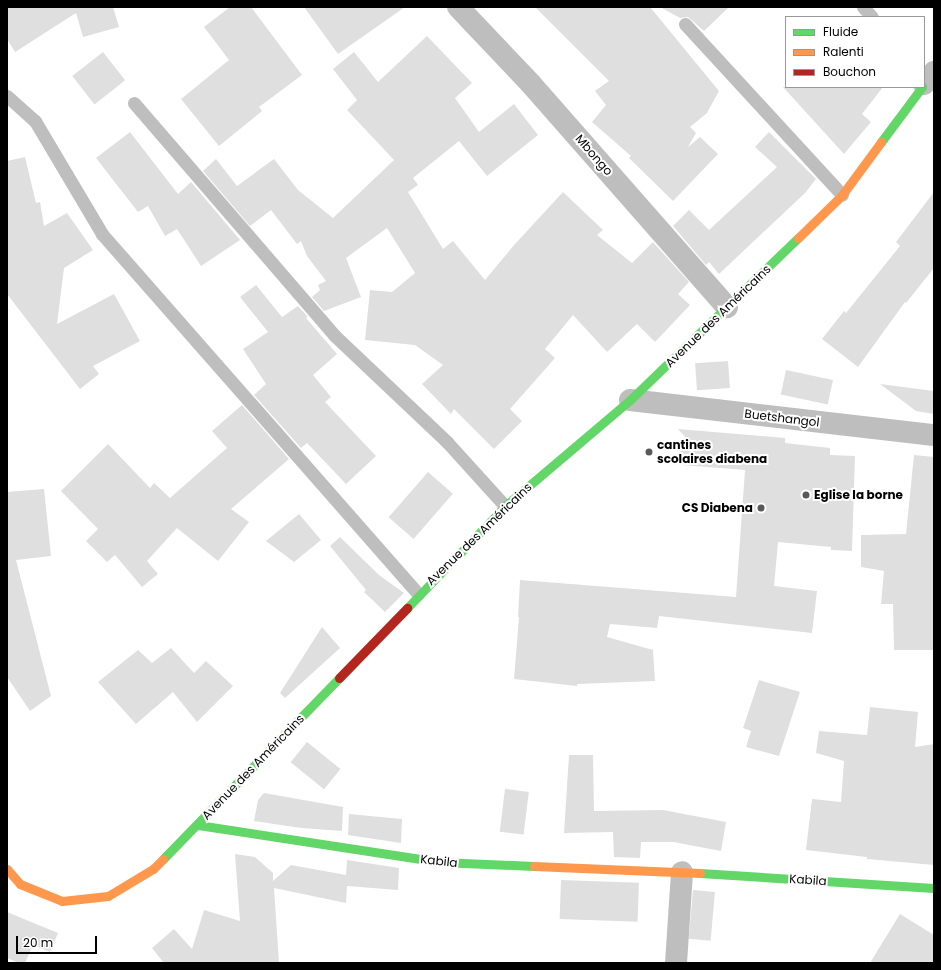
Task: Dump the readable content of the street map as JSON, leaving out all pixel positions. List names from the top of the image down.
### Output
{
  "streets": {
    "street": [
      "Mbongo",
      "Avenue des Américains",
      "Buetshangol",
      "Kabila"
    ]
  },
  "crossings": [
    ["Mbongo", "Avenue des Américains"],
    ["Avenue des Américains", "Buetshangol"],
    ["Avenue des Américains", "Kabila"]
  ],
  "places": ["cantines scolaires diabena", "Eglise la borne", "CS Diabena"],
  "legend": ["Fluide", "Ralenti", "Bouchon"],
  "scale_bar": "20 m"
}
